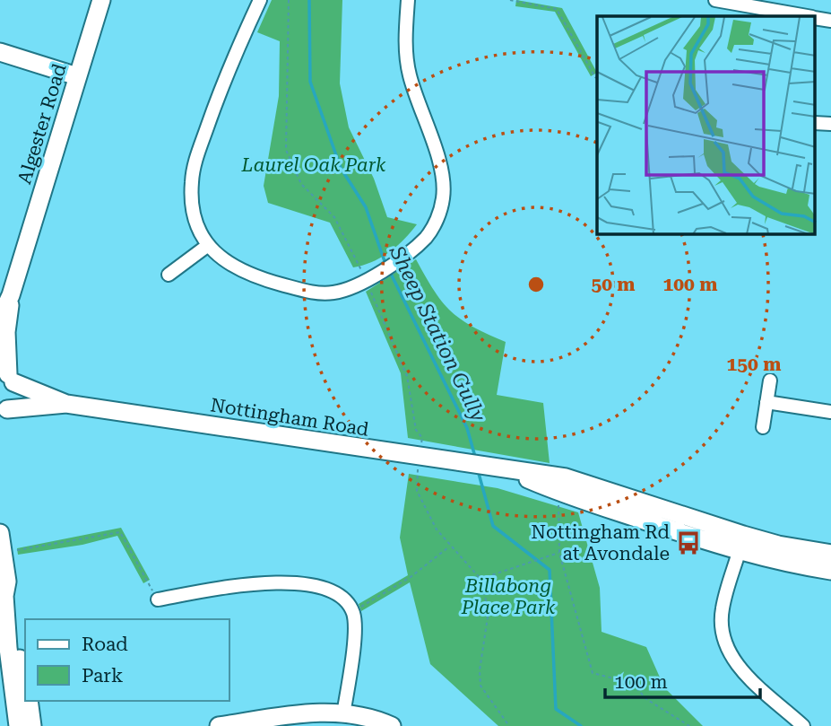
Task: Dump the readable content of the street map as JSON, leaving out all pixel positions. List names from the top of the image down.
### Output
{
  "streets": {
    "street": ["Algester Road", "Nottingham Road"]
  },
  "crossings": [
    ["Algester Road", "Nottingham Road"]
  ],
  "water": ["Sheep Station Gully"],
  "parks": ["Laurel Oak Park", "Billabong Place Park"],
  "places": {
    "bus stop": ["Nottingham Rd at Avondale"]
  },
  "legend": ["Road", "Park"],
  "scale_bar": "100 m",
  "rings": ["50 m", "100 m", "150 m"]
}
